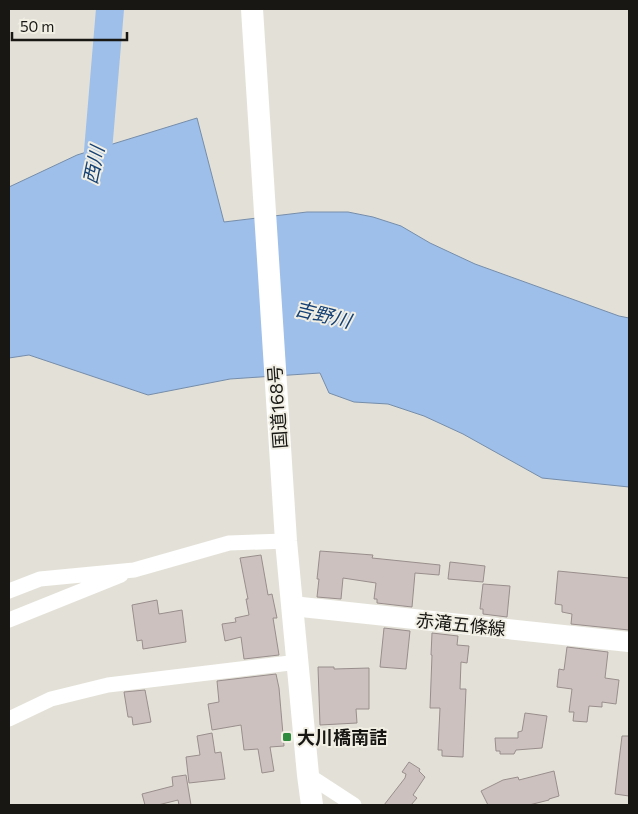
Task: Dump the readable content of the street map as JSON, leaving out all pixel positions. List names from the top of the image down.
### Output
{
  "streets": {
    "highway": ["国道168号"],
    "main road": ["赤滝五條線"]
  },
  "crossings": [
    ["国道168号", "赤滝五條線"]
  ],
  "water": ["西川", "吉野川"],
  "places": {
    "transit": ["大川橋南詰"]
  },
  "scale_bar": "50 m"
}
